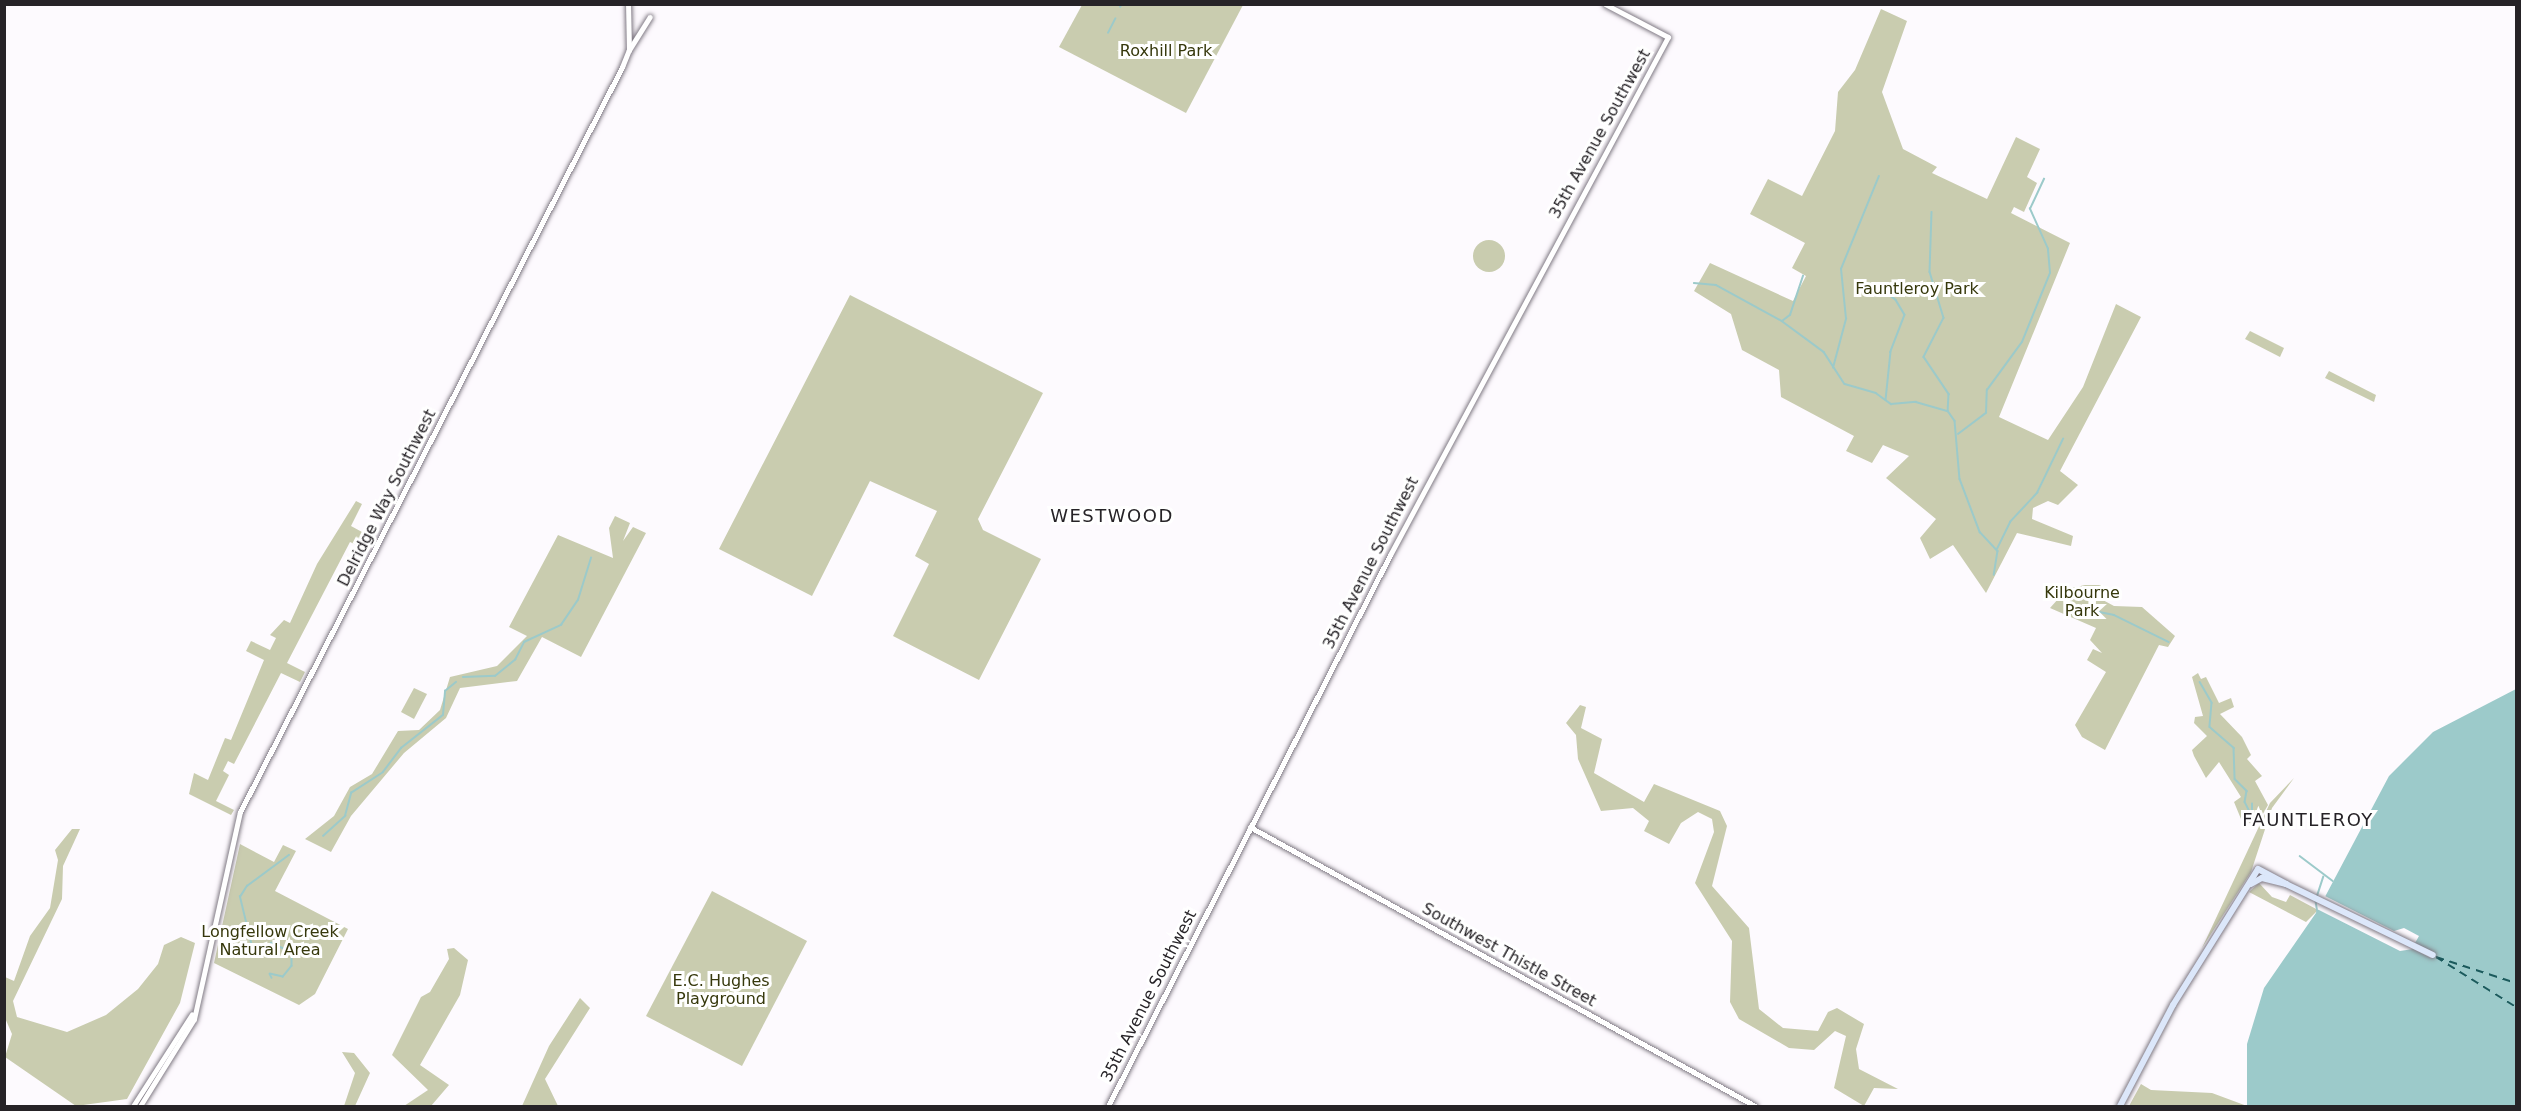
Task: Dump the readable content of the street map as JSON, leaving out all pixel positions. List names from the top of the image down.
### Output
{
  "streets": {
    "main road": ["35th Avenue Southwest", "Delridge Way Southwest", "Southwest Thistle Street"]
  },
  "crossings": [
    ["35th Avenue Southwest", "Southwest Thistle Street"]
  ],
  "districts": ["WESTWOOD", "FAUNTLEROY"],
  "parks": [
    "Roxhill Park",
    "Fauntleroy Park",
    "Kilbourne Park",
    "Longfellow Creek Natural Area",
    "E.C. Hughes Playground"
  ]
}
